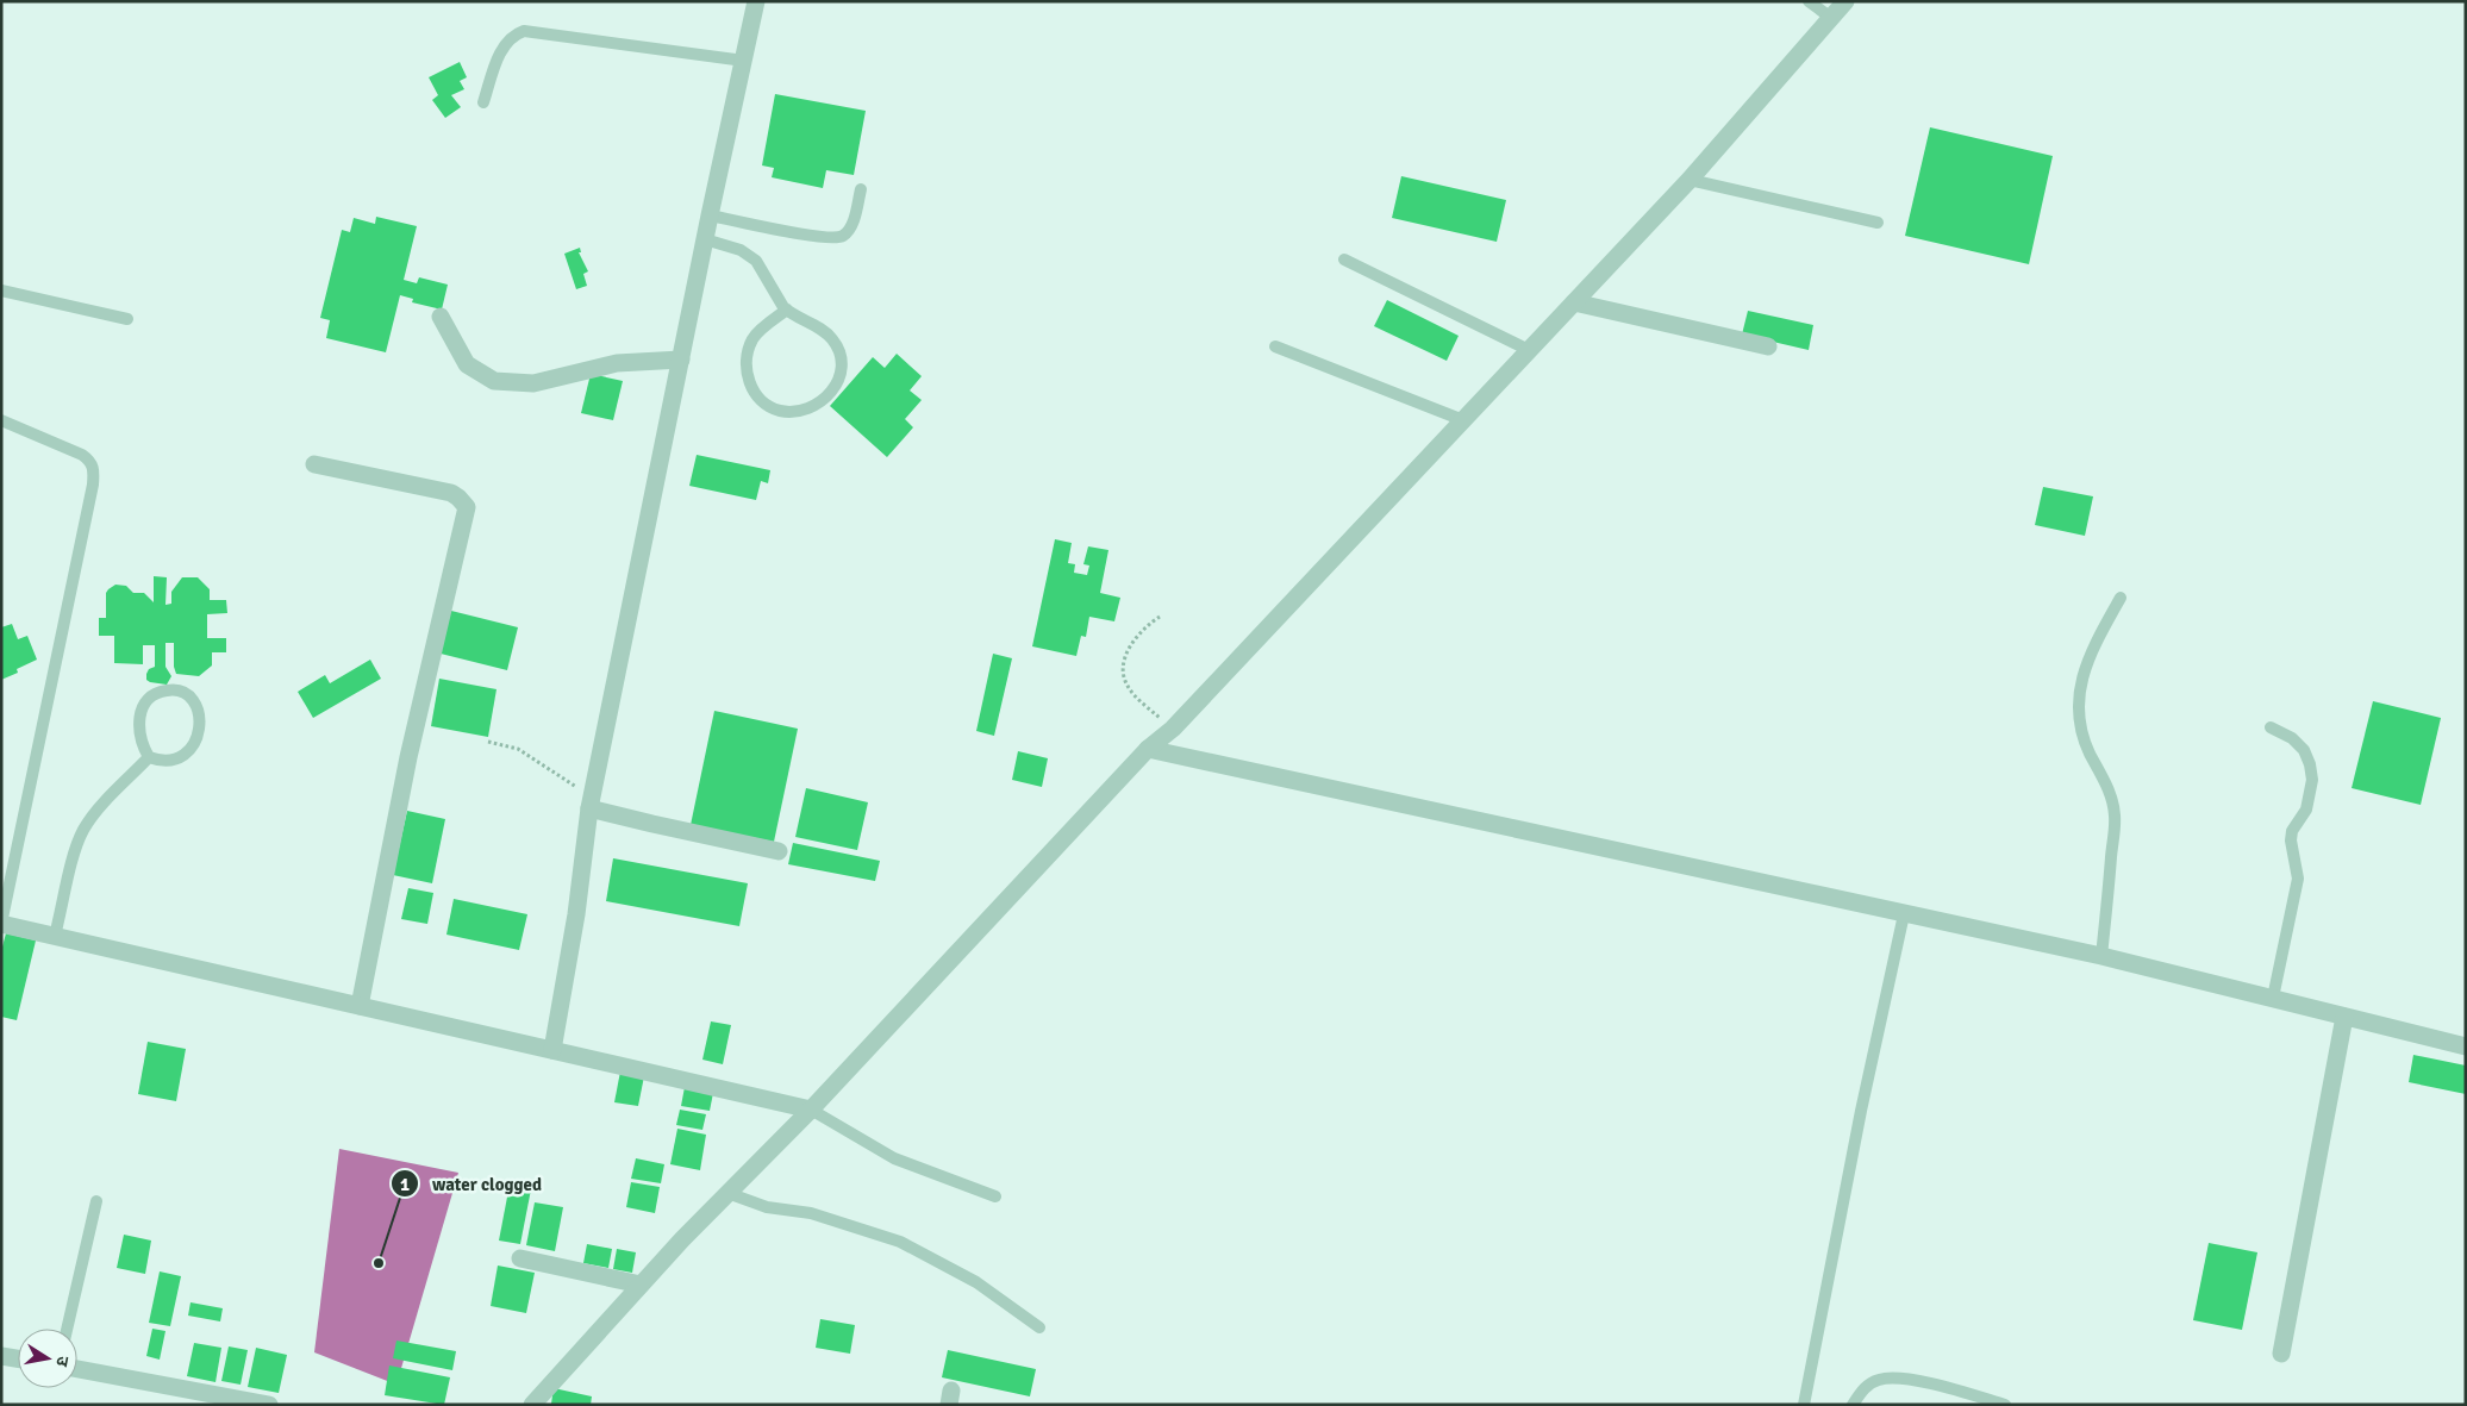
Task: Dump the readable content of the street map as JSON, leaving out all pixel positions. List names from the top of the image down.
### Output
{
  "places": ["water clogged"],
  "north": "right"
}
